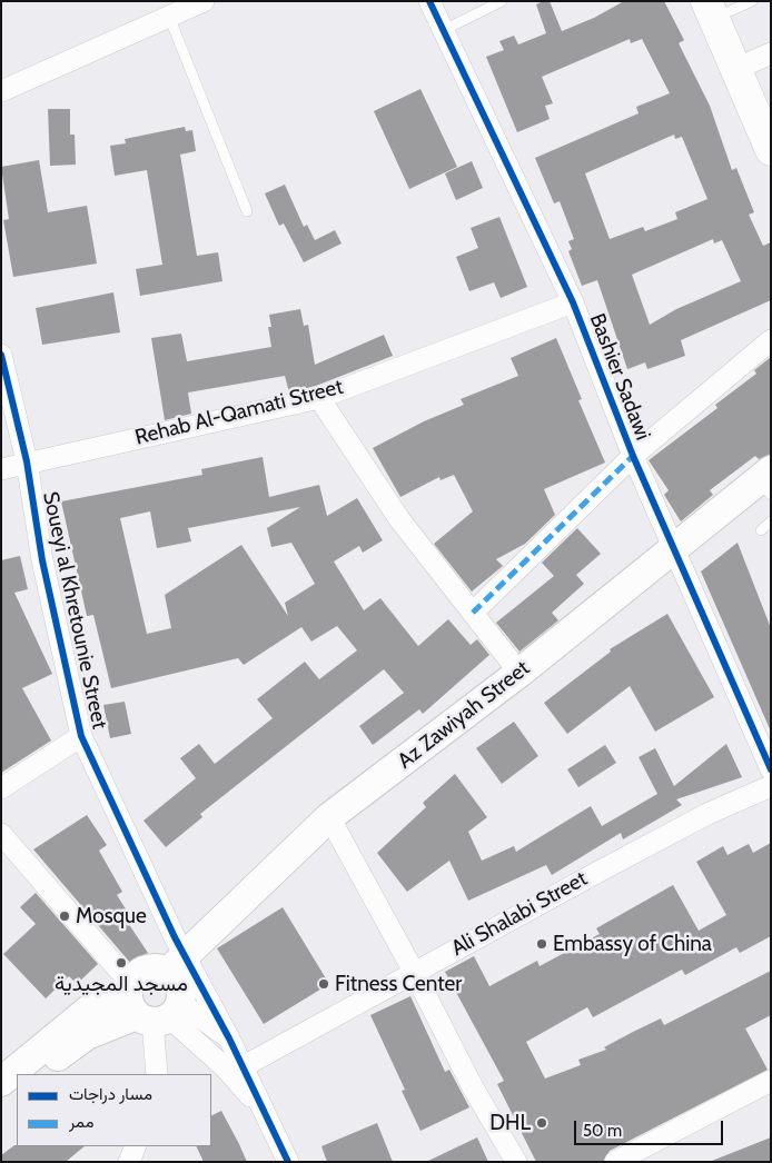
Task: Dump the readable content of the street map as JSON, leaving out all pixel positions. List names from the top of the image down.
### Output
{
  "streets": {
    "main road": ["Az Zawiyah Street"],
    "street": [
      "Bashier Sadawi",
      "Rehab Al-Qamati Street",
      "Soueyi al Khretounie Street",
      "Ali Shalabi Street"
    ]
  },
  "crossings": [
    ["Bashier Sadawi", "Rehab Al-Qamati Street"],
    ["Bashier Sadawi", "Az Zawiyah Street"],
    ["Rehab Al-Qamati Street", "Soueyi al Khretounie Street"],
    ["Soueyi al Khretounie Street", "Az Zawiyah Street"],
    ["Soueyi al Khretounie Street", "Ali Shalabi Street"]
  ],
  "places": [
    "Mosque",
    "Embassy of China",
    "مسجد المجيدية",
    "Fitness Center",
    "DHL"
  ],
  "legend": ["مسار دراجات", "ممر"],
  "scale_bar": "50 m"
}
